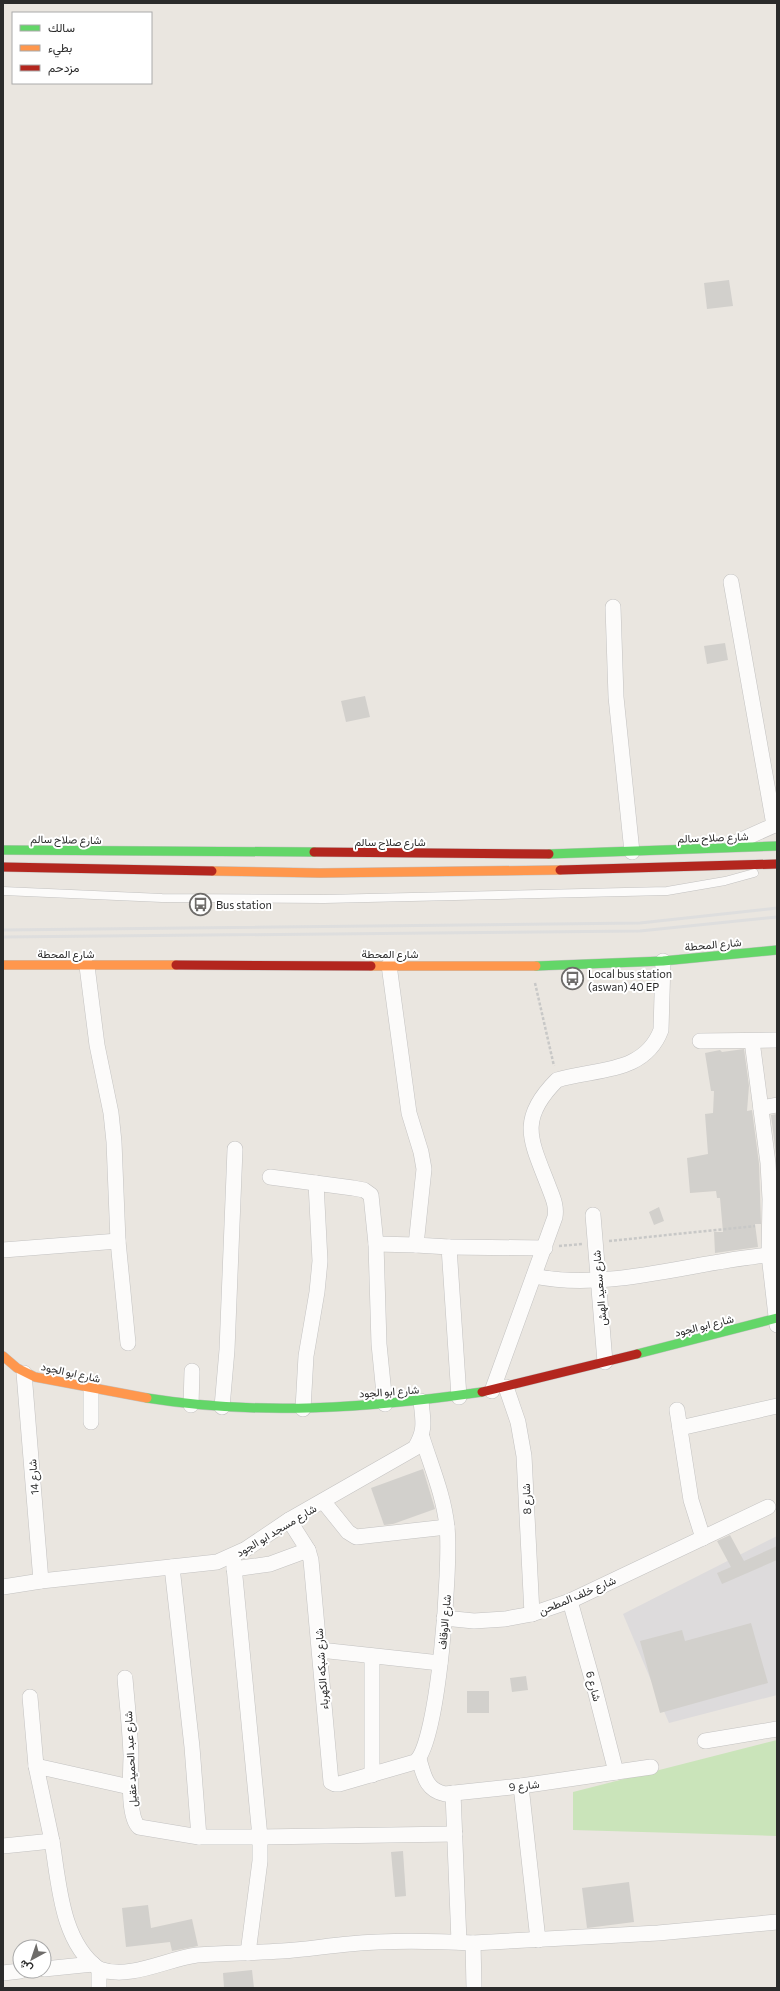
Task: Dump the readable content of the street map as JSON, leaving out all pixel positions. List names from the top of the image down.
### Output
{
  "streets": {
    "main road": ["شارع صلاح سالم", "شارع المحطة", "شارع ابو الجود"],
    "street": [
      "شارع سعيد الهش",
      "شارع 14",
      "شارع 8",
      "شارع مسجد ابو الجود",
      "شارع خلف المطحن",
      "شارع الاوقاف",
      "شارع شبكه الكهرباء",
      "شارع 6",
      "شارع عبد الحميد عقيل",
      "شارع 9"
    ]
  },
  "crossings": [
    ["شارع سعيد الهش", "شارع ابو الجود"],
    ["شارع ابو الجود", "شارع 14"],
    ["شارع ابو الجود", "شارع 8"],
    ["شارع 14", "شارع مسجد ابو الجود"],
    ["شارع 8", "شارع خلف المطحن"],
    ["شارع مسجد ابو الجود", "شارع الاوقاف"],
    ["شارع مسجد ابو الجود", "شارع شبكه الكهرباء"],
    ["شارع خلف المطحن", "شارع الاوقاف"],
    ["شارع خلف المطحن", "شارع 6"],
    ["شارع الاوقاف", "شارع 9"],
    ["شارع 6", "شارع 9"]
  ],
  "places": {
    "bus stop": ["Bus station", "Local bus station (aswan) 40 EP"]
  },
  "legend": ["سالك", "بطيء", "مزدحم"],
  "north": "bottom left"
}
